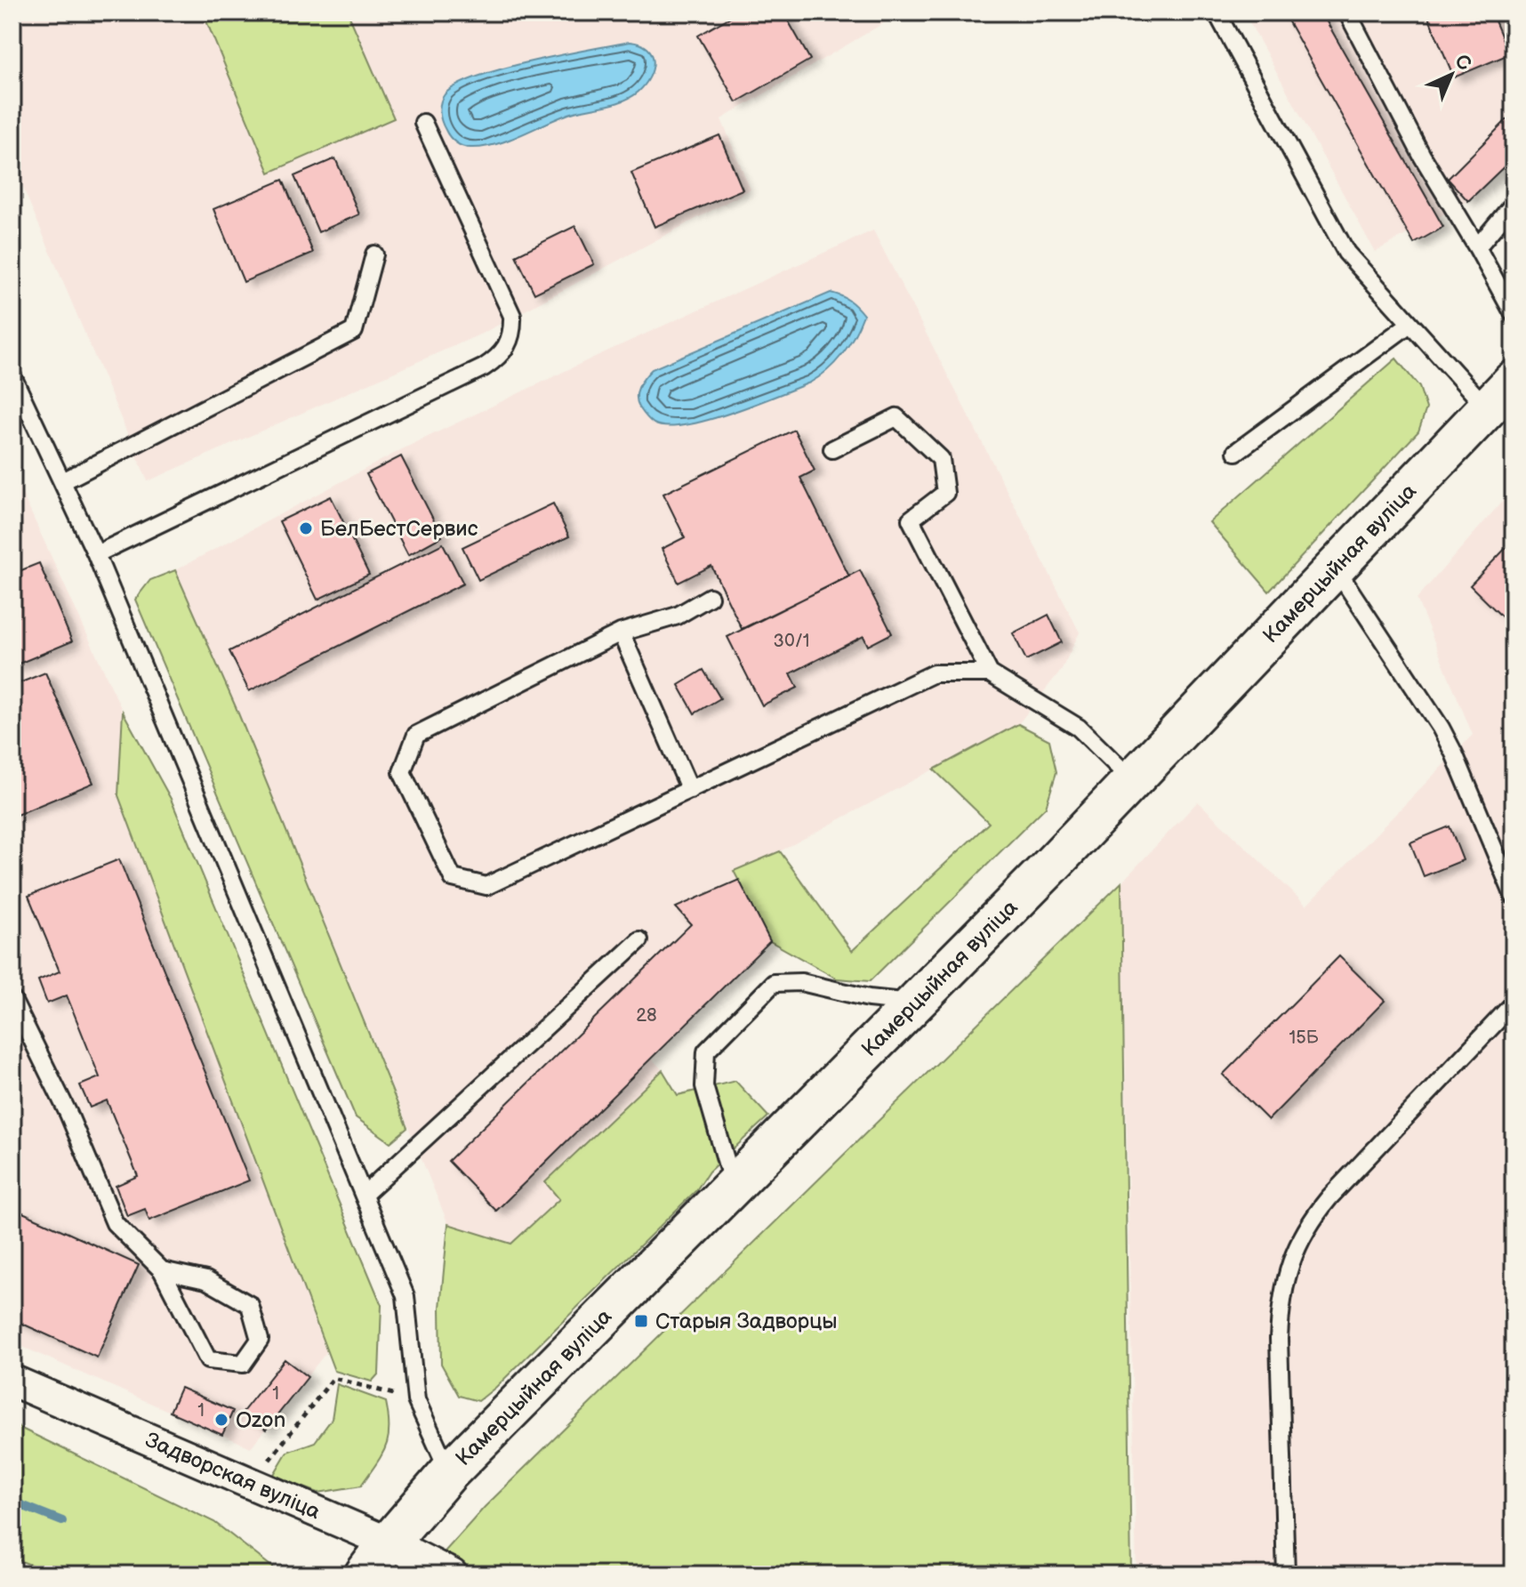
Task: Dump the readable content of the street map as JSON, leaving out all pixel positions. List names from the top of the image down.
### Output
{
  "streets": {
    "main road": ["Камерцыйная вуліца"],
    "street": ["Задворская вуліца"]
  },
  "crossings": [
    ["Камерцыйная вуліца", "Задворская вуліца"]
  ],
  "places": {
    "other": ["БелБестСервис", "Ozon"],
    "transit": ["Старыя Задворцы"]
  },
  "house_numbers": [
    "30/1",
    "28",
    "15Б",
    "1",
    "1"
  ],
  "north": "top right"
}
